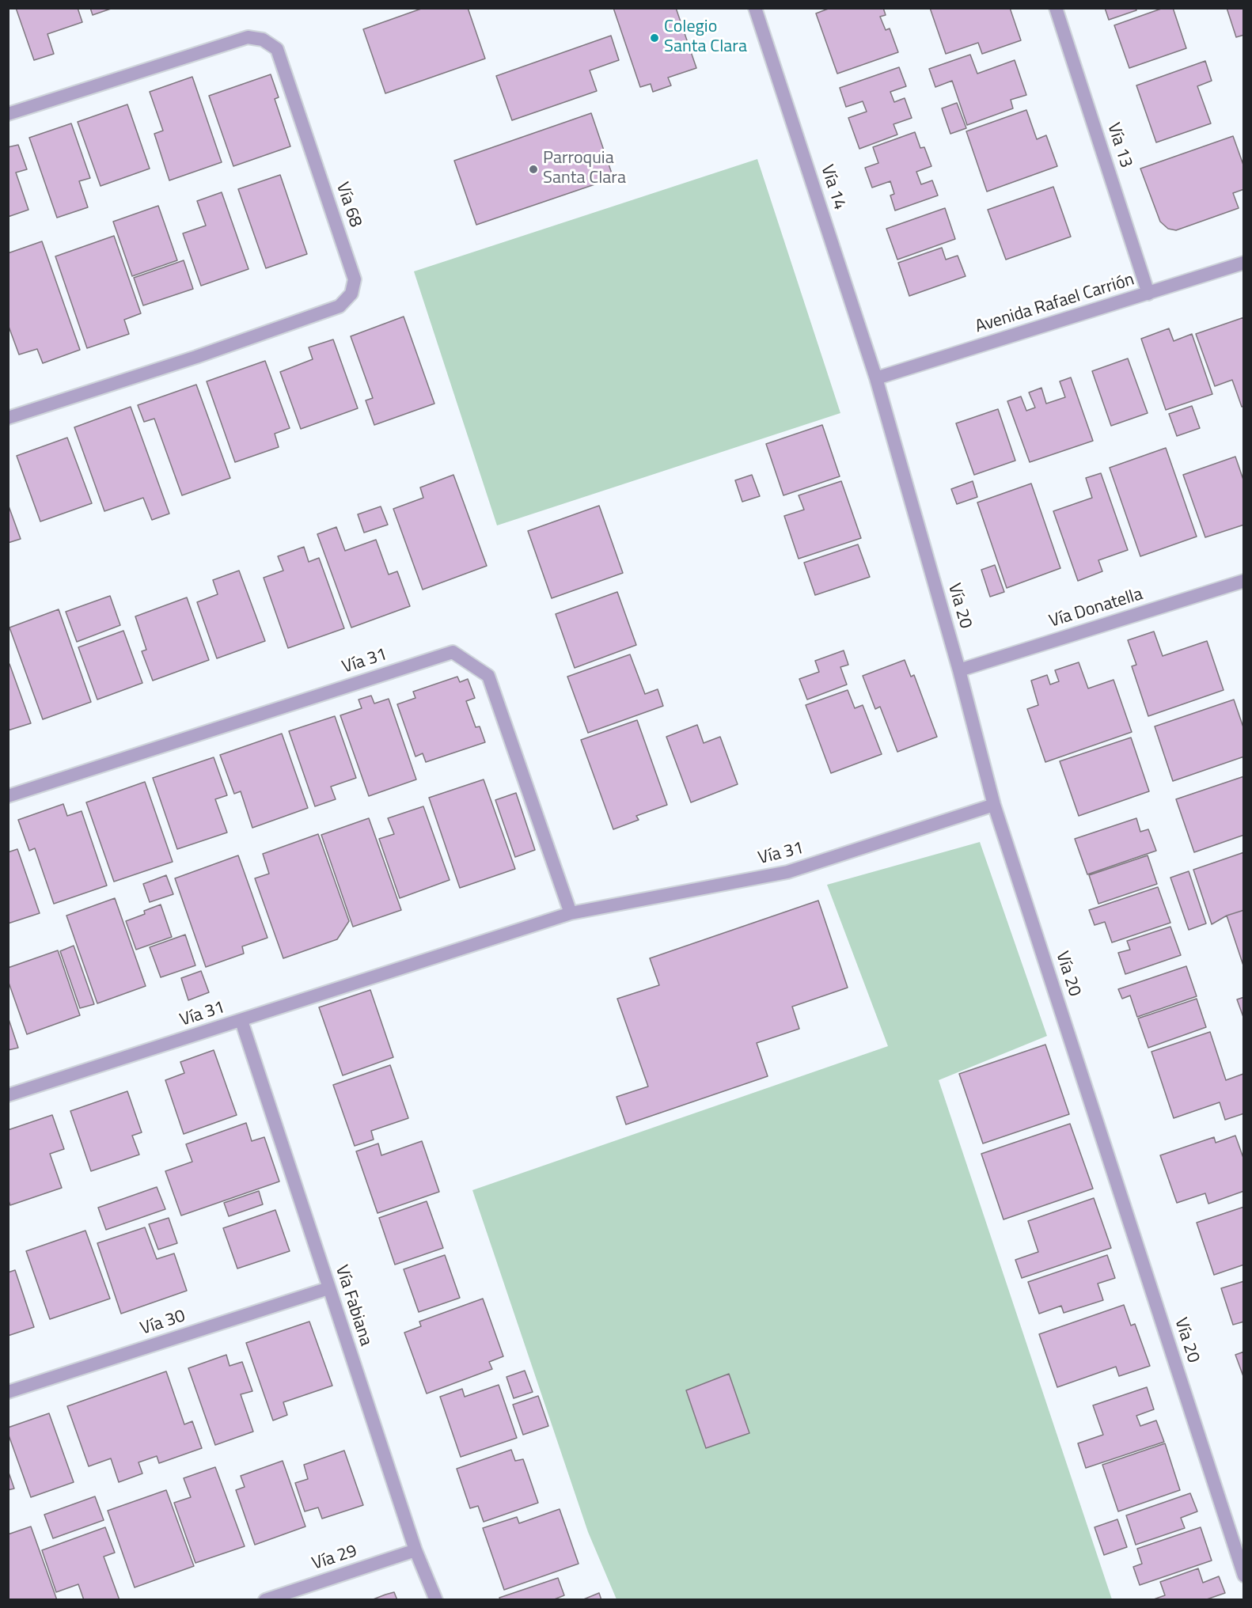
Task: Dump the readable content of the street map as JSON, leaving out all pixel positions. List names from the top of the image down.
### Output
{
  "streets": {
    "street": [
      "Vía 13",
      "Vía 14",
      "Vía 68",
      "Avenida Rafael Carrión",
      "Vía 20",
      "Vía Donatella",
      "Vía 31",
      "Vía Fabiana",
      "Vía 30",
      "Vía 29"
    ]
  },
  "crossings": [
    ["Vía 13", "Avenida Rafael Carrión"],
    ["Vía 14", "Avenida Rafael Carrión"],
    ["Vía 14", "Vía 20"],
    ["Avenida Rafael Carrión", "Vía 20"],
    ["Vía 20", "Vía Donatella"],
    ["Vía 20", "Vía 31"],
    ["Vía 31", "Vía Fabiana"],
    ["Vía Fabiana", "Vía 30"],
    ["Vía Fabiana", "Vía 29"]
  ],
  "places": ["Colegio Santa Clara", "Parroquia Santa Clara"]
}
